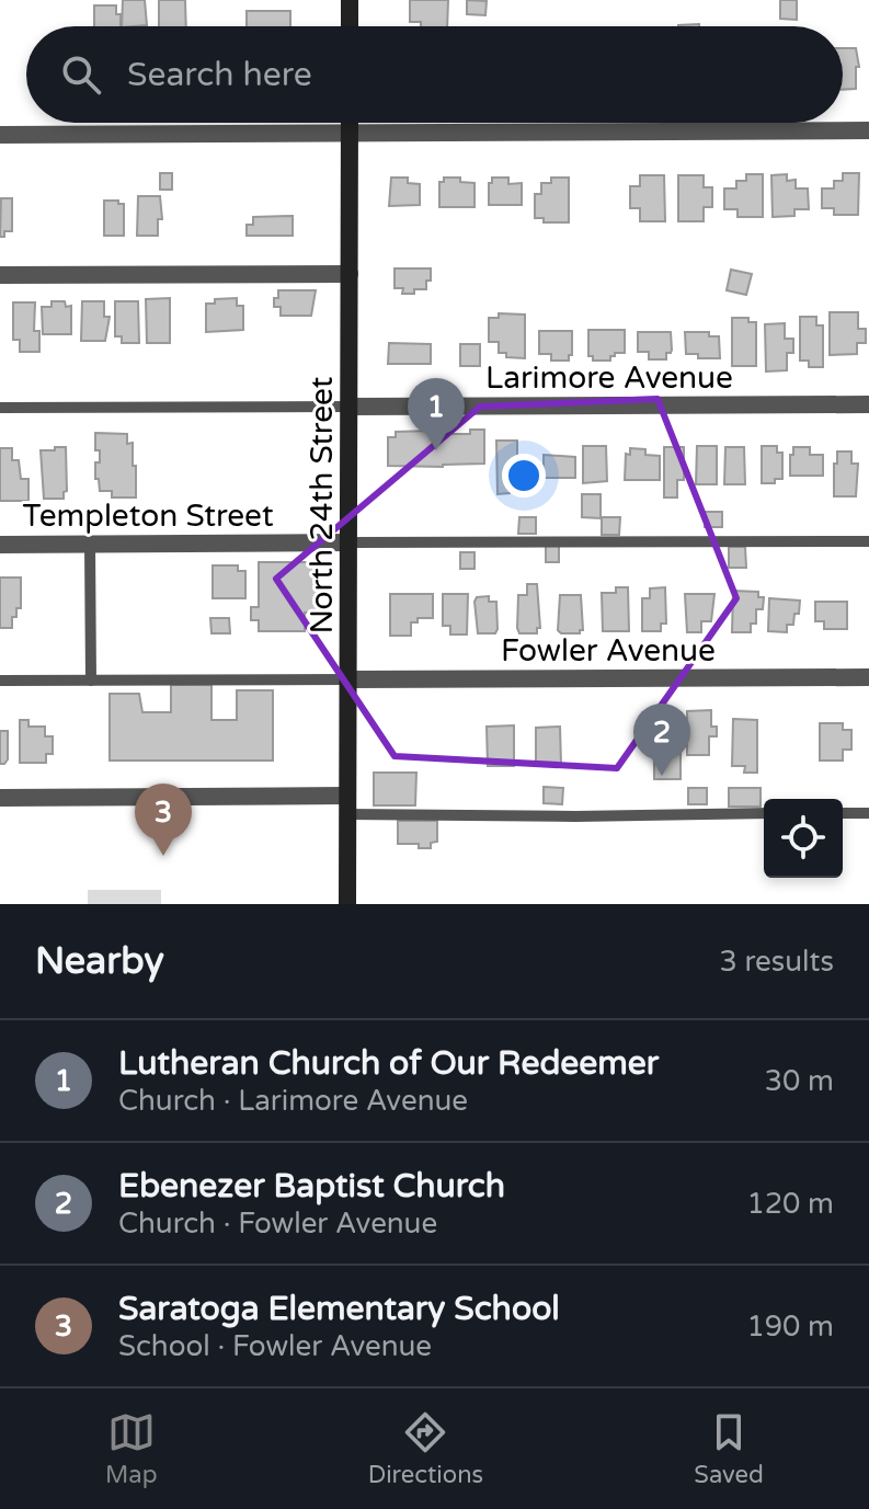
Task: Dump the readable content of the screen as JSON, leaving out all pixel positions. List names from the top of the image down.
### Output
{
  "streets": {
    "street": [
      "Larimore Avenue",
      "North 24th Street",
      "Templeton Street",
      "Fowler Avenue"
    ]
  },
  "crossings": [
    ["Larimore Avenue", "North 24th Street"],
    ["North 24th Street", "Templeton Street"],
    ["North 24th Street", "Fowler Avenue"]
  ],
  "page": {
    "search": "Search here",
    "pins": ["1", "2", "3"],
    "heading": ["Nearby", "3 results"],
    "list": [
      {
        "mark": "1",
        "name": "Lutheran Church of Our Redeemer",
        "note": "Church · Larimore Avenue",
        "value": "30 m"
      },
      {
        "mark": "2",
        "name": "Ebenezer Baptist Church",
        "note": "Church · Fowler Avenue",
        "value": "120 m"
      },
      {
        "mark": "3",
        "name": "Saratoga Elementary School",
        "note": "School · Fowler Avenue",
        "value": "190 m"
      }
    ],
    "nav": ["Map", "Directions", "Saved"]
  }
}
